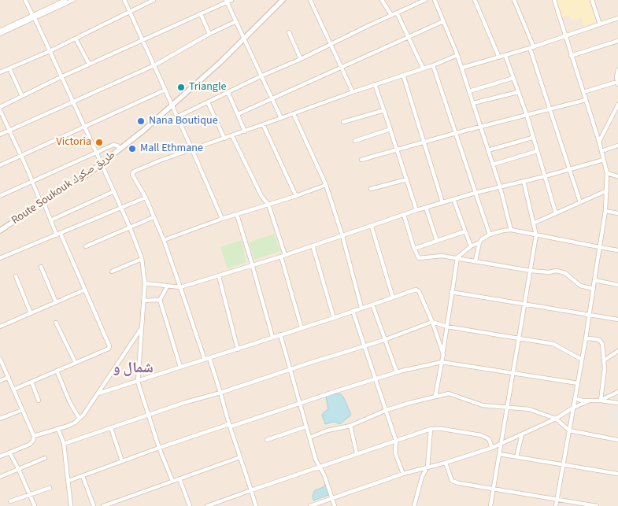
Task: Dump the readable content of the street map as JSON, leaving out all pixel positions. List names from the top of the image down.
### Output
{
  "streets": {
    "street": ["Route Soukouk طريق صكوك"]
  },
  "districts": ["شمال و"],
  "places": [
    "Triangle",
    "Nana Boutique",
    "Victoria",
    "Mall Ethmane"
  ]
}
